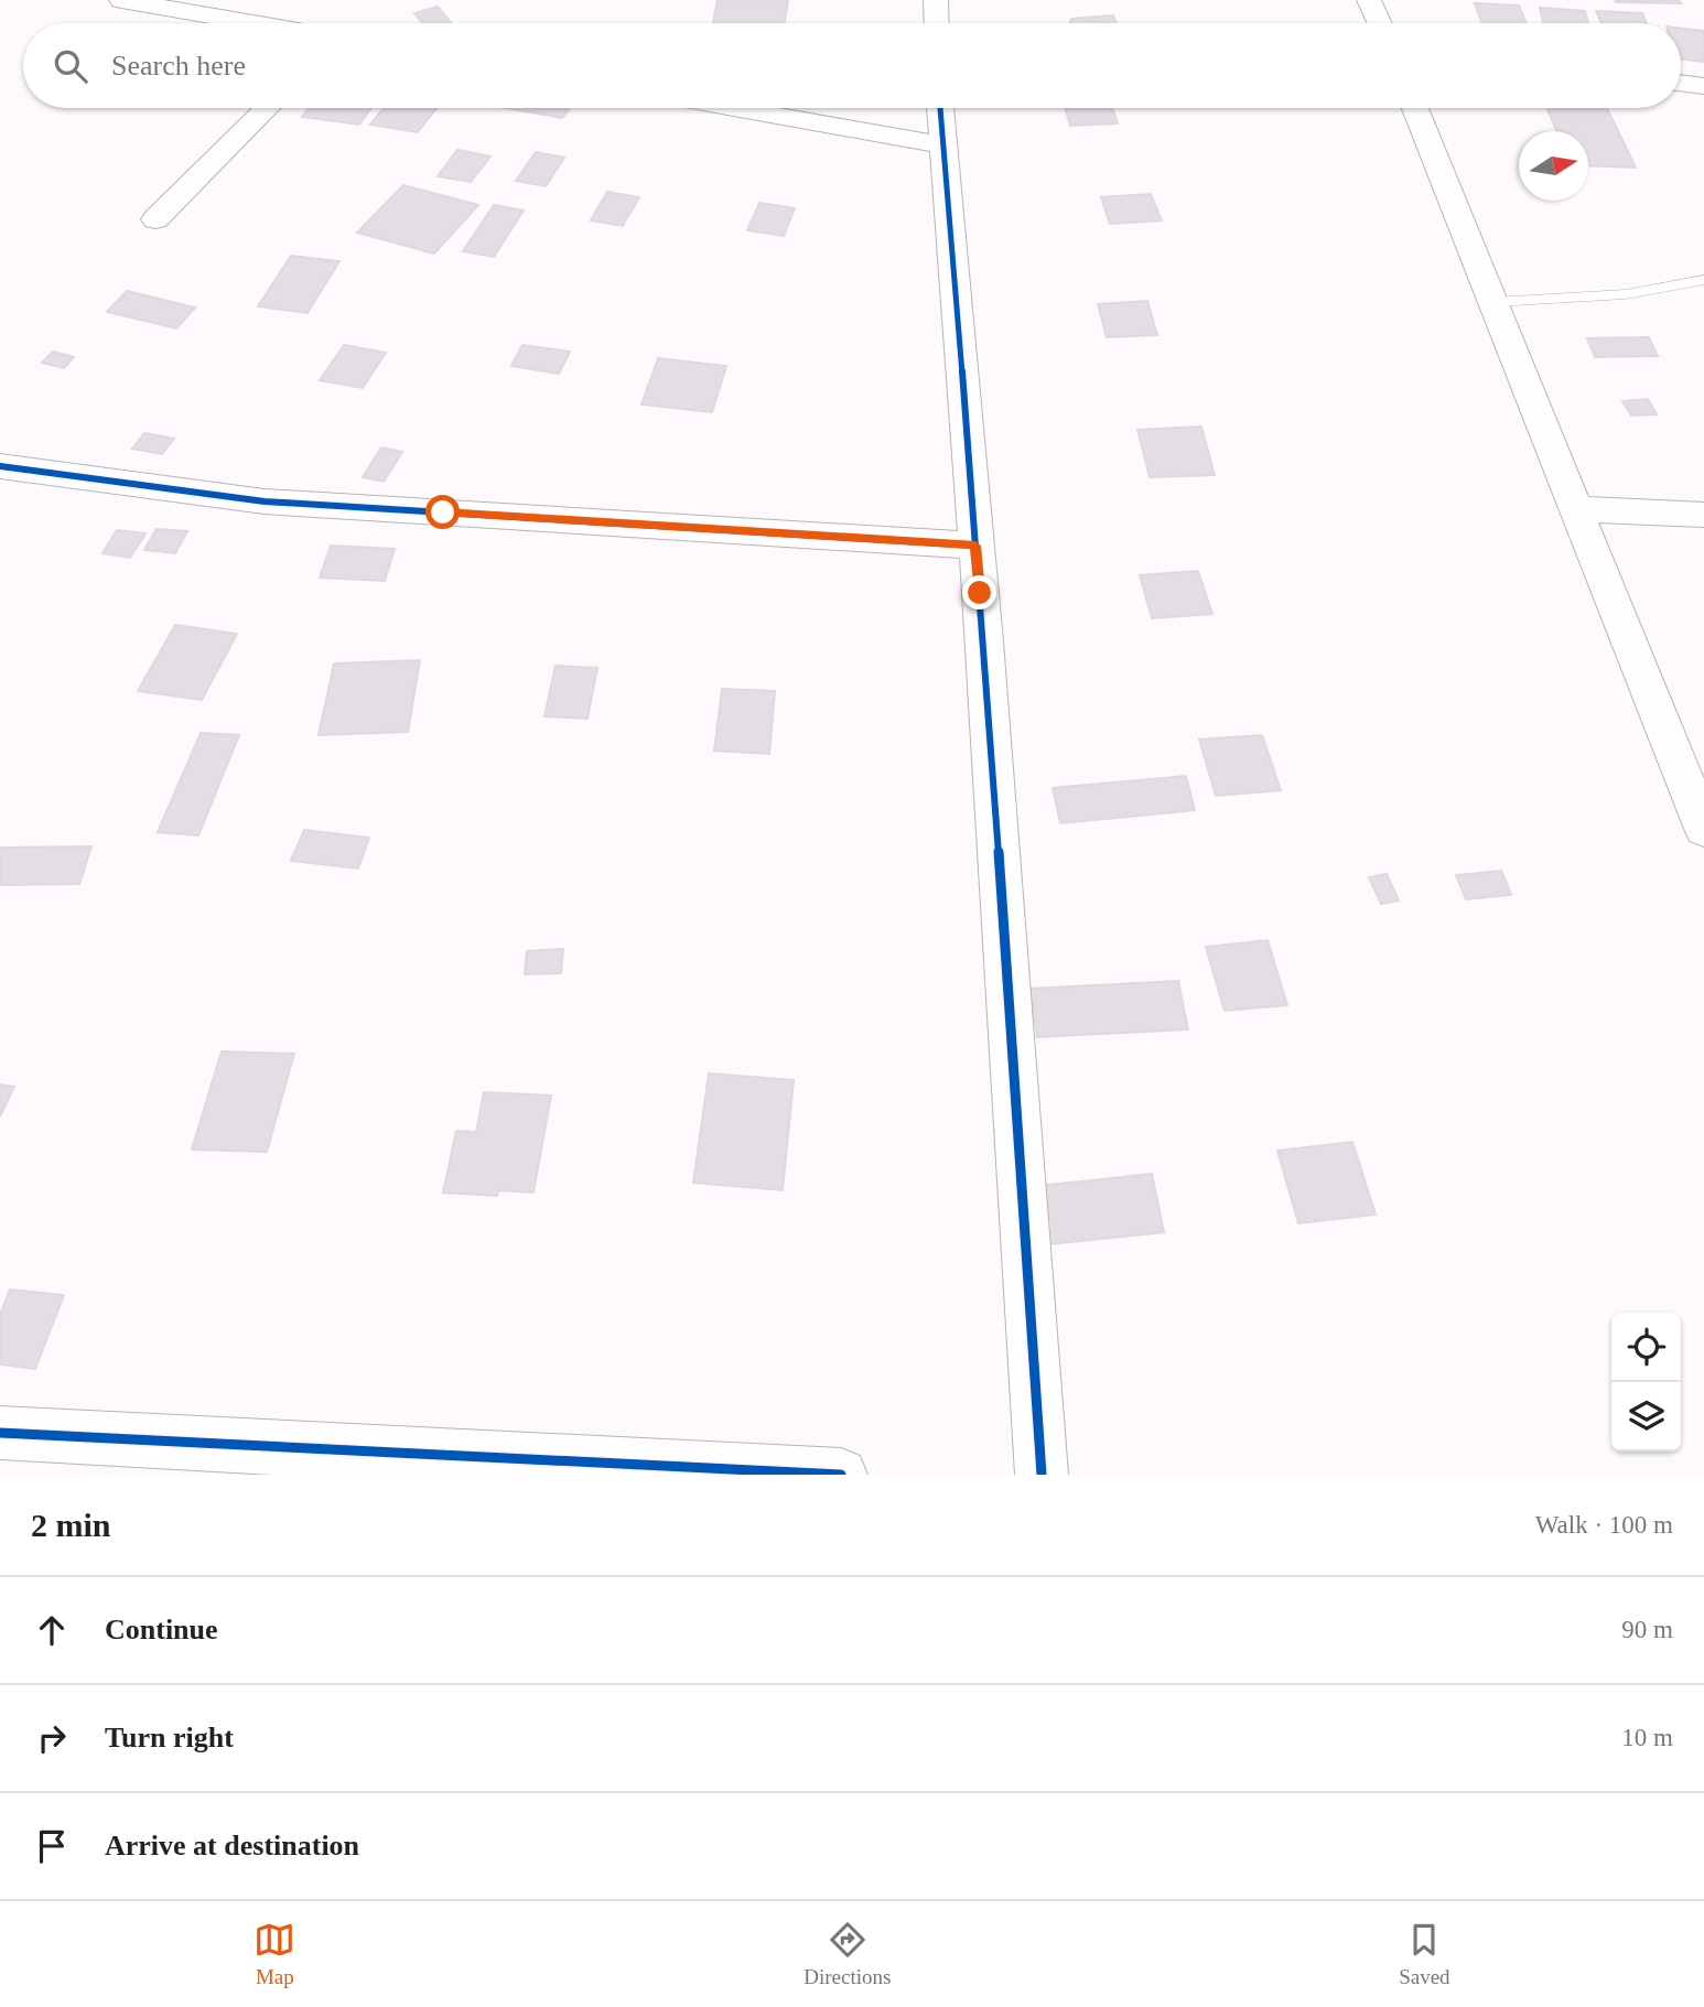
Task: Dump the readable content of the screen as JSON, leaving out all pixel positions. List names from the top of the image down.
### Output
{
  "north": "right",
  "page": {
    "search": "Search here",
    "heading": ["2 min", "Walk · 100 m"],
    "list": [
      ["Continue", "90 m"],
      ["Turn right", "10 m"],
      "Arrive at destination"
    ],
    "nav": ["Map", "Directions", "Saved"]
  }
}
